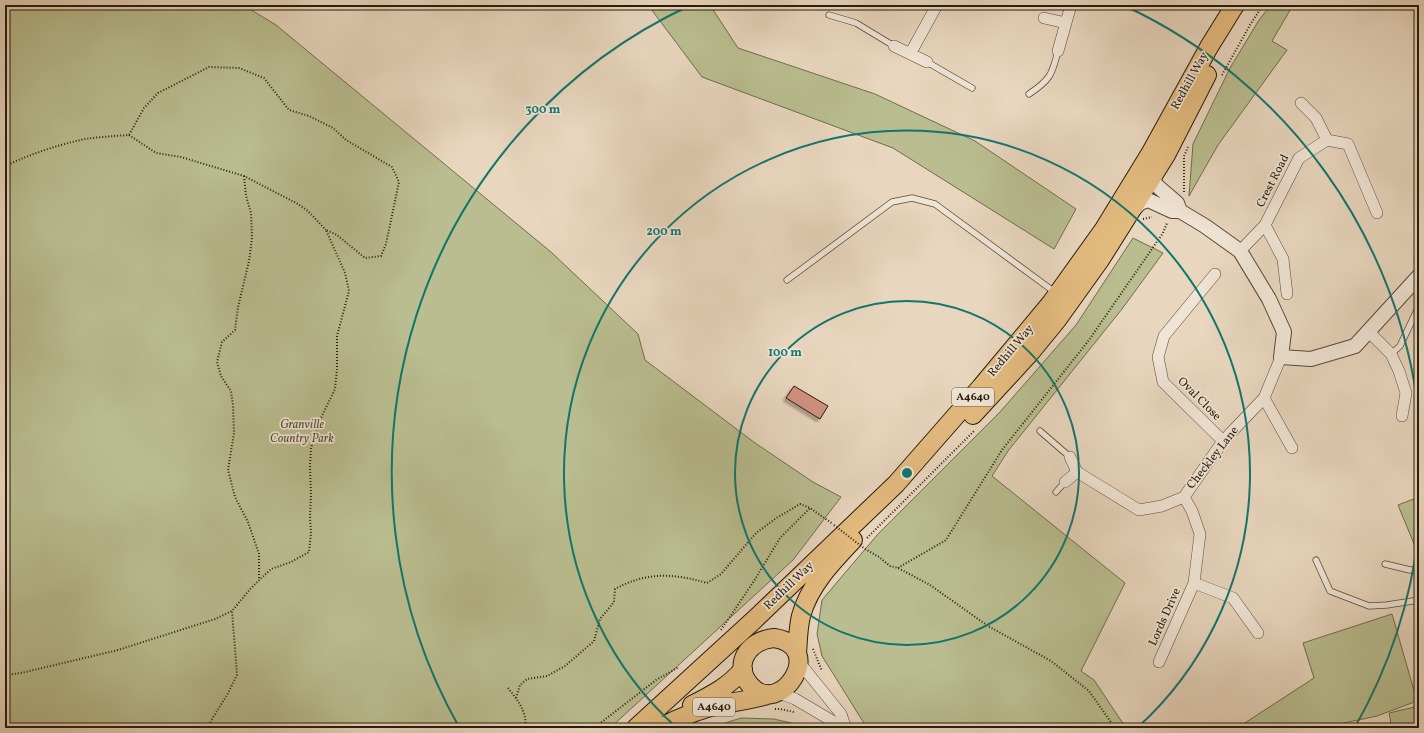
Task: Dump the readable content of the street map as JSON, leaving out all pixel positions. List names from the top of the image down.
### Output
{
  "streets": {
    "main road": ["Redhill Way", "A4640"],
    "street": [
      "Crest Road",
      "Oval Close",
      "Checkley Lane",
      "Lords Drive"
    ]
  },
  "crossings": [
    ["Redhill Way", "A4640"],
    ["Redhill Way", "Checkley Lane"],
    ["Crest Road", "Checkley Lane"],
    ["Oval Close", "Checkley Lane"],
    ["Checkley Lane", "Lords Drive"]
  ],
  "parks": ["Granville Country Park"],
  "rings": ["300 m", "200 m", "100 m"]
}
